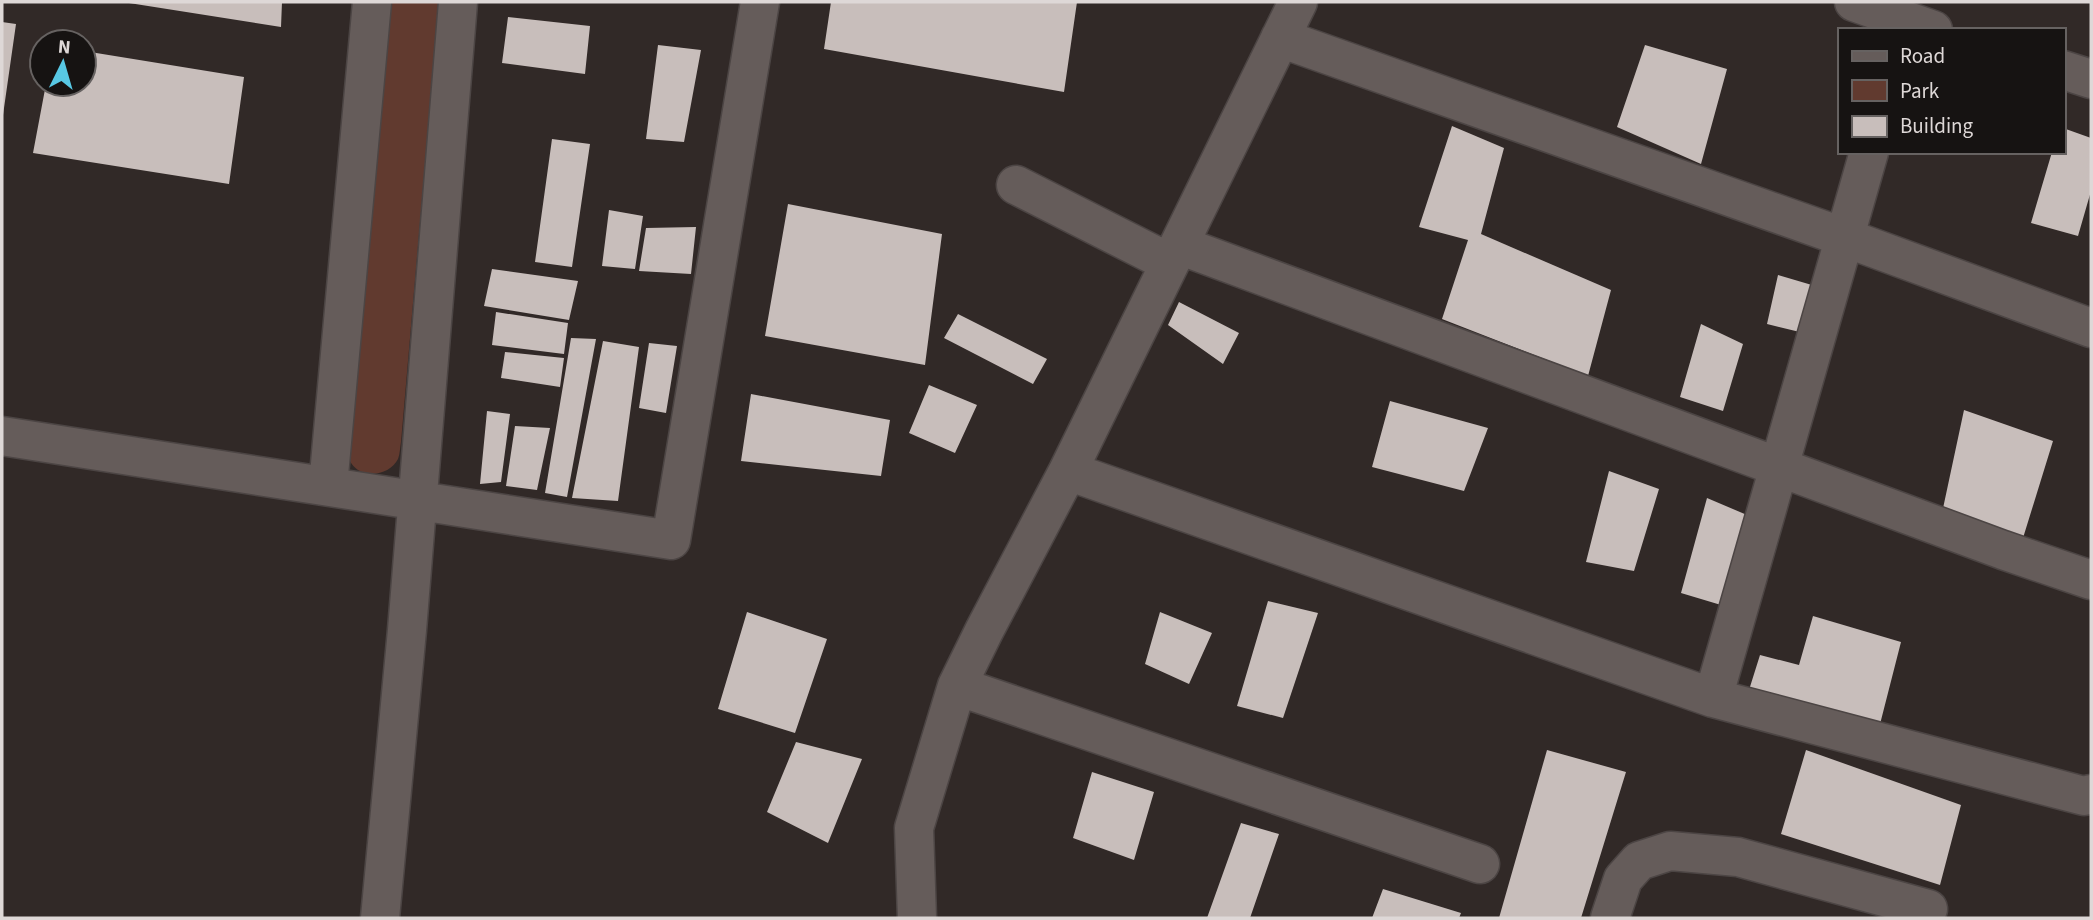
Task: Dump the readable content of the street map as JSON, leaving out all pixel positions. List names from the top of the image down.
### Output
{
  "legend": ["Road", "Park", "Building"],
  "north": "top"
}
